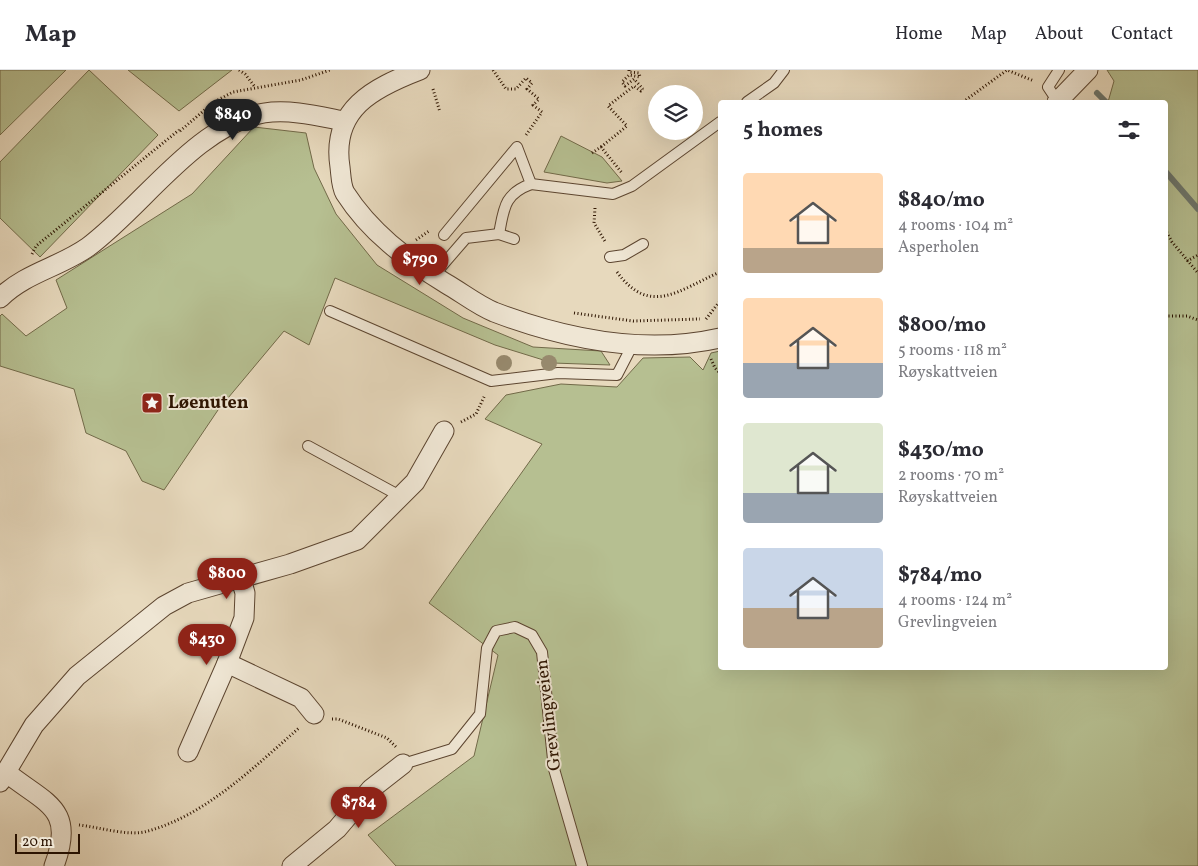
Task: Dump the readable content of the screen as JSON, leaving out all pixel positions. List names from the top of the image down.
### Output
{
  "streets": {
    "street": ["Grevlingveien"]
  },
  "places": {
    "place": ["Løenuten"]
  },
  "scale_bar": "20 m",
  "page": {
    "header": "Map",
    "nav": [
      "Home",
      "Map",
      "About",
      "Contact"
    ],
    "price": [
      "$840",
      "$790",
      "$800",
      "$430",
      "$784"
    ],
    "heading": "5 homes",
    "list": [
      {
        "name": "$840/mo",
        "note": "4 rooms · 104 m² · Asperholen"
      },
      {
        "name": "$800/mo",
        "note": "5 rooms · 118 m² · Røyskattveien"
      },
      {
        "name": "$430/mo",
        "note": "2 rooms · 70 m² · Røyskattveien"
      },
      {
        "name": "$784/mo",
        "note": "4 rooms · 124 m² · Grevlingveien"
      }
    ],
    "scale": "20 m"
  }
}
